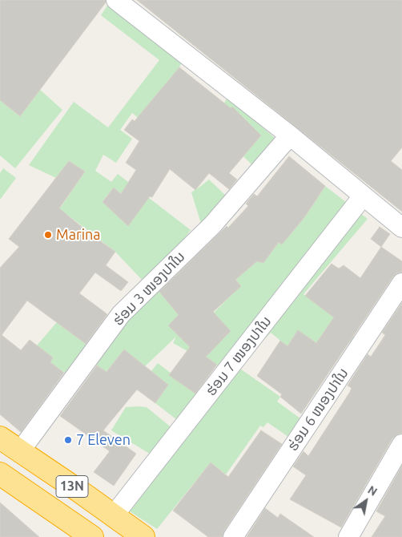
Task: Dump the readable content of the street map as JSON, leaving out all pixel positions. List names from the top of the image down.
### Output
{
  "streets": {
    "highway": ["13N"],
    "street": ["ຮ່ອມ 3 ໜອງປາໃນ", "ຮ່ອມ 7 ໜອງປາໃນ", "ຮ່ອມ 6 ໜອງປາໃນ"]
  },
  "crossings": [
    ["ຮ່ອມ 3 ໜອງປາໃນ", "13N"],
    ["ຮ່ອມ 7 ໜອງປາໃນ", "13N"]
  ],
  "places": ["Marina", "7 Eleven"],
  "north": "top right"
}
